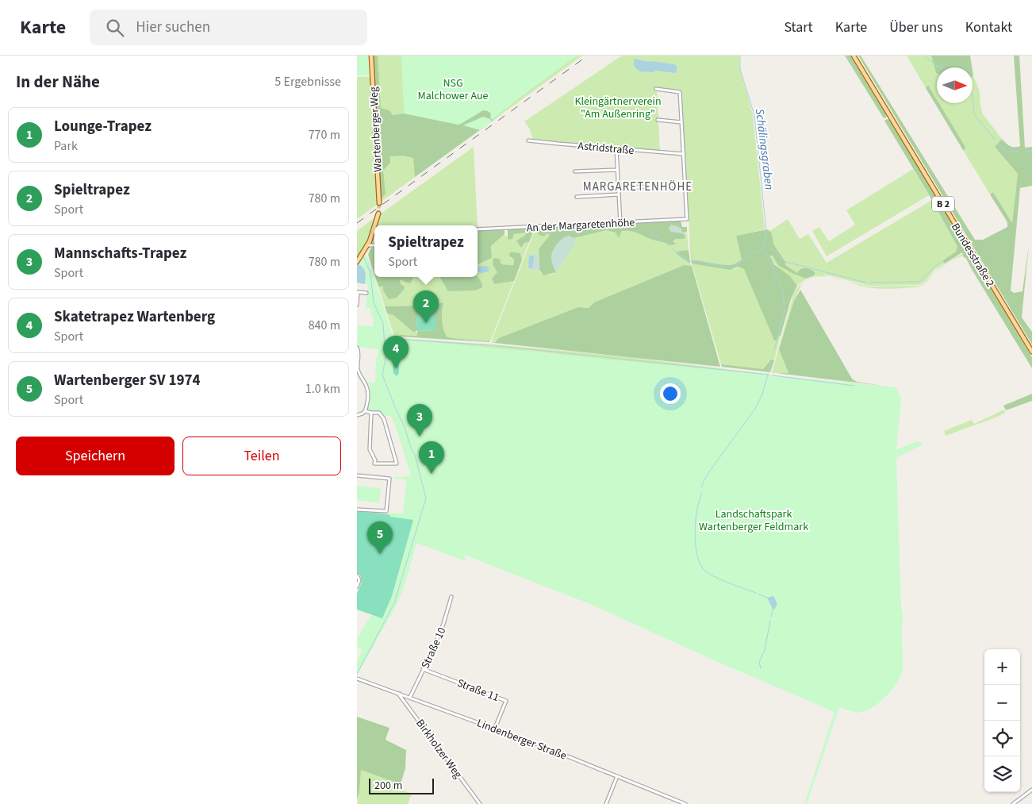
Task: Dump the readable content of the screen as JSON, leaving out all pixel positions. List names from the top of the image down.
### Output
{
  "streets": {
    "main road": ["Wartenberger Weg", "B 2", "Bundesstraße 2"],
    "street": [
      "Astridstraße",
      "An der Margaretenhöhe",
      "Straße 10",
      "Straße 11",
      "Lindenberger Straße",
      "Birkholzer Weg"
    ]
  },
  "crossings": [
    ["Straße 10", "Straße 11"],
    ["Straße 10", "Lindenberger Straße"],
    ["Straße 10", "Birkholzer Weg"],
    ["Straße 11", "Lindenberger Straße"],
    ["Lindenberger Straße", "Birkholzer Weg"]
  ],
  "districts": ["MARGARETENHÖHE"],
  "water": ["Schälingsgraben"],
  "parks": ["NSG Malchower Aue", "Kleingärtnerverein \"Am Außenring\"", "Landschaftspark Wartenberger Feldmark"],
  "scale_bar": "200 m",
  "north": "right",
  "page": {
    "header": "Karte",
    "search": "Hier suchen",
    "nav": [
      "Start",
      "Karte",
      "Über uns",
      "Kontakt"
    ],
    "heading": ["In der Nähe", "5 Ergebnisse"],
    "list": [
      {
        "mark": "1",
        "name": "Lounge-Trapez",
        "note": "Park",
        "value": "770 m"
      },
      {
        "mark": "2",
        "name": "Spieltrapez",
        "note": "Sport",
        "value": "780 m"
      },
      {
        "mark": "3",
        "name": "Mannschafts-Trapez",
        "note": "Sport",
        "value": "780 m"
      },
      {
        "mark": "4",
        "name": "Skatetrapez Wartenberg",
        "note": "Sport",
        "value": "840 m"
      },
      {
        "mark": "5",
        "name": "Wartenberger SV 1974",
        "note": "Sport",
        "value": "1.0 km"
      }
    ],
    "popup": ["Spieltrapez", "Sport"],
    "pins": [
      "2",
      "4",
      "3",
      "1",
      "5"
    ],
    "buttons": ["Speichern", "Teilen"],
    "map_buttons": ["+", "−"],
    "scale": "200 m"
  }
}
